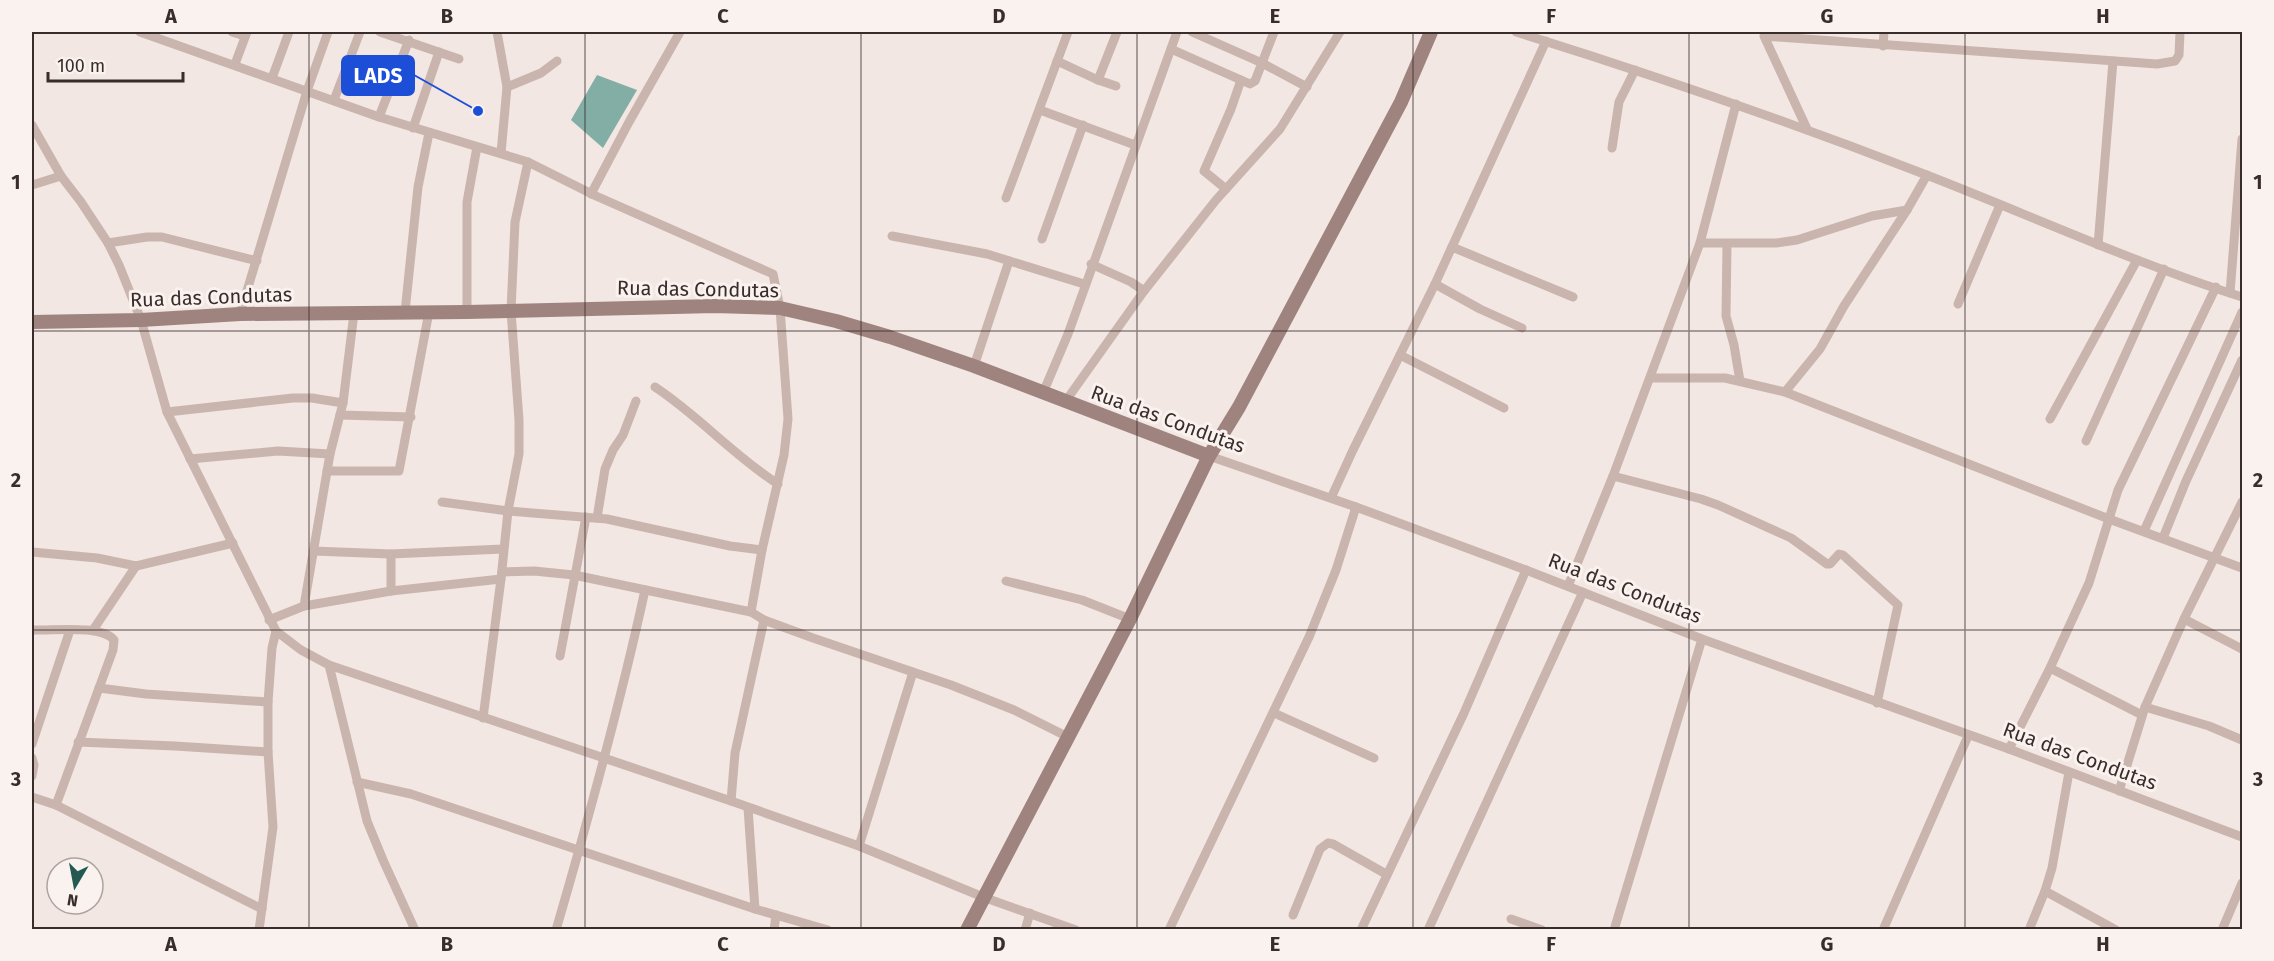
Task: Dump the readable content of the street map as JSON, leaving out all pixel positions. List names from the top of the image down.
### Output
{
  "streets": {
    "street": ["Rua das Condutas"]
  },
  "places": ["LADS"],
  "scale_bar": "100 m",
  "north": "bottom",
  "grid": {
    "columns": [
      "A",
      "B",
      "C",
      "D",
      "E",
      "F",
      "G",
      "H"
    ],
    "rows": ["1", "2", "3"]
  }
}
